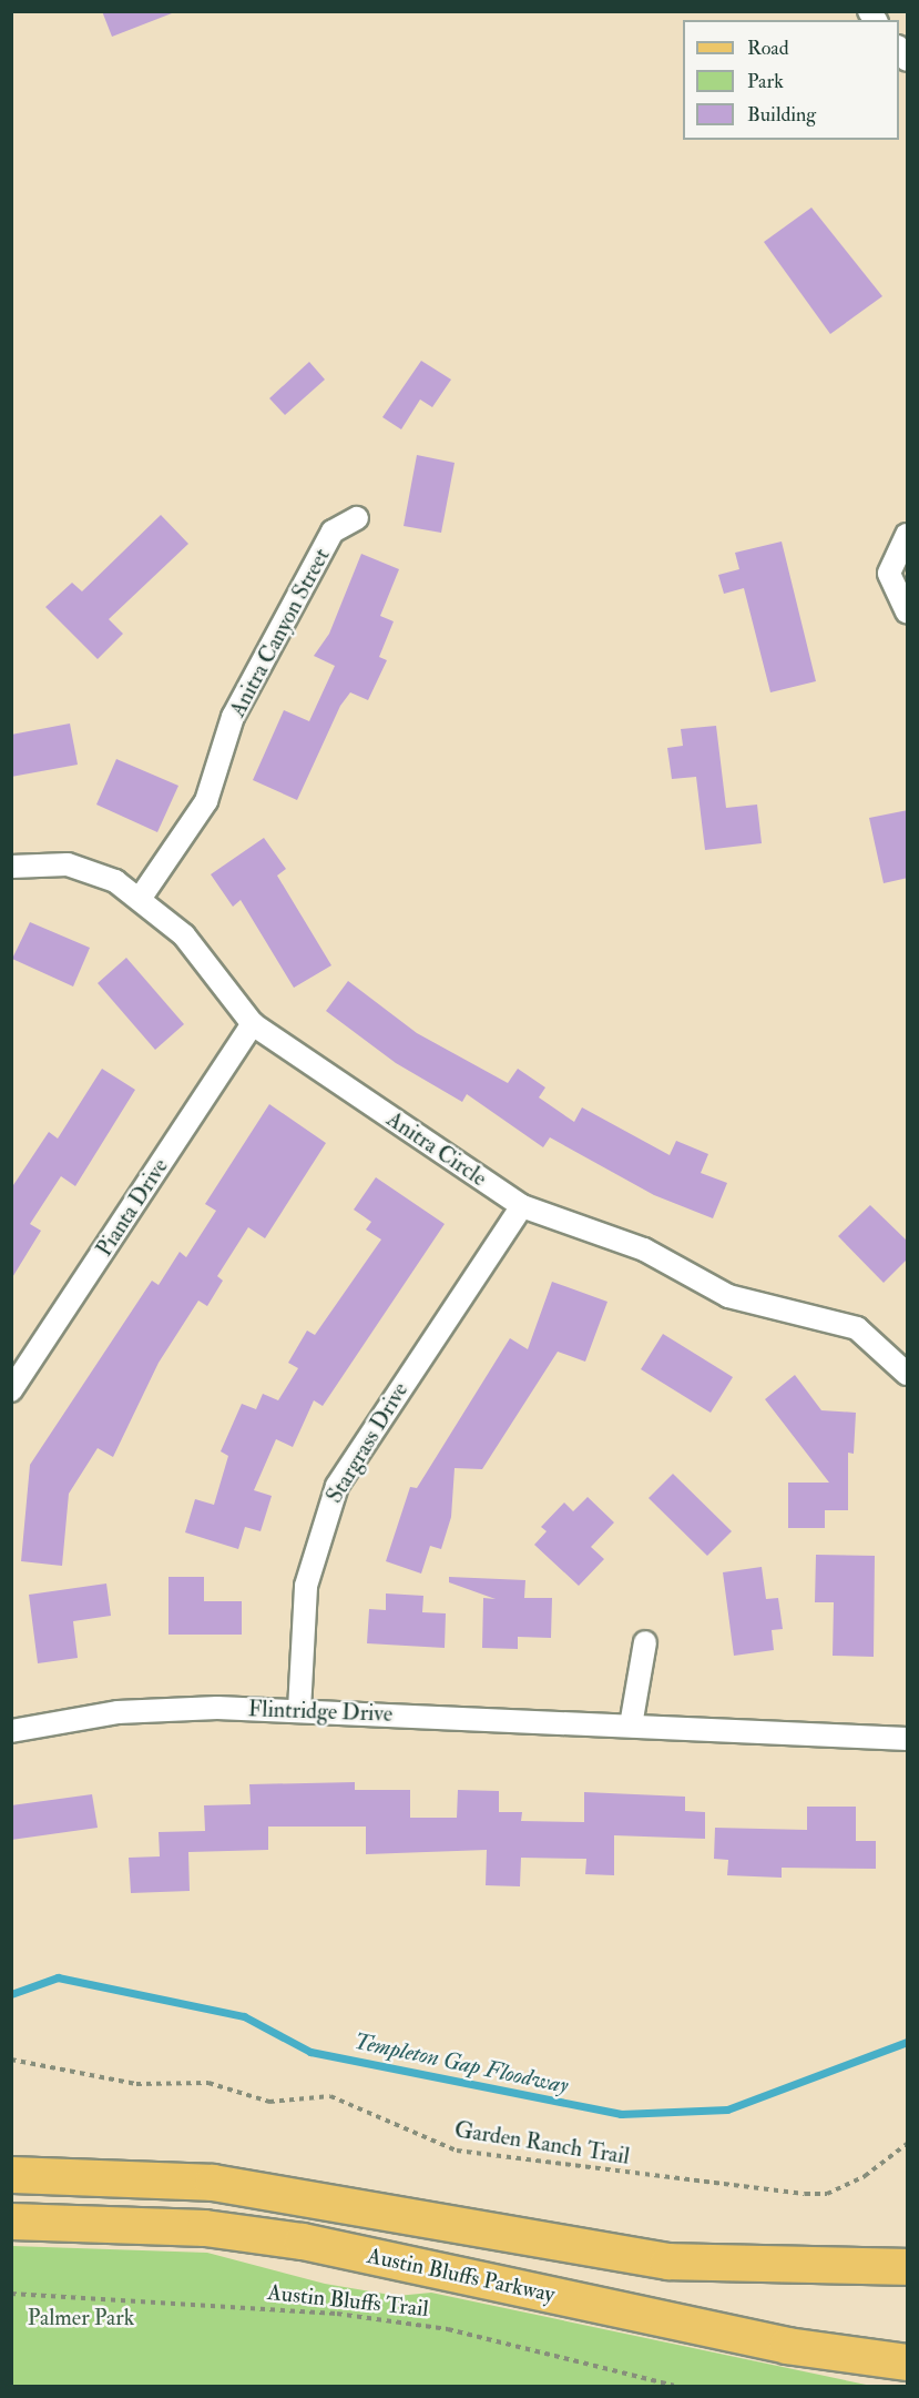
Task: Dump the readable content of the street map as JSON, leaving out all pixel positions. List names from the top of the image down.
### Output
{
  "streets": {
    "main road": ["Austin Bluffs Parkway"],
    "street": [
      "Anitra Canyon Street",
      "Anitra Circle",
      "Pianta Drive",
      "Stargrass Drive",
      "Flintridge Drive"
    ],
    "path": ["Garden Ranch Trail", "Austin Bluffs Trail"]
  },
  "crossings": [
    ["Anitra Canyon Street", "Anitra Circle"],
    ["Anitra Circle", "Pianta Drive"],
    ["Anitra Circle", "Stargrass Drive"],
    ["Stargrass Drive", "Flintridge Drive"]
  ],
  "water": ["Templeton Gap Floodway"],
  "parks": ["Palmer Park"],
  "legend": ["Road", "Park", "Building"]
}
